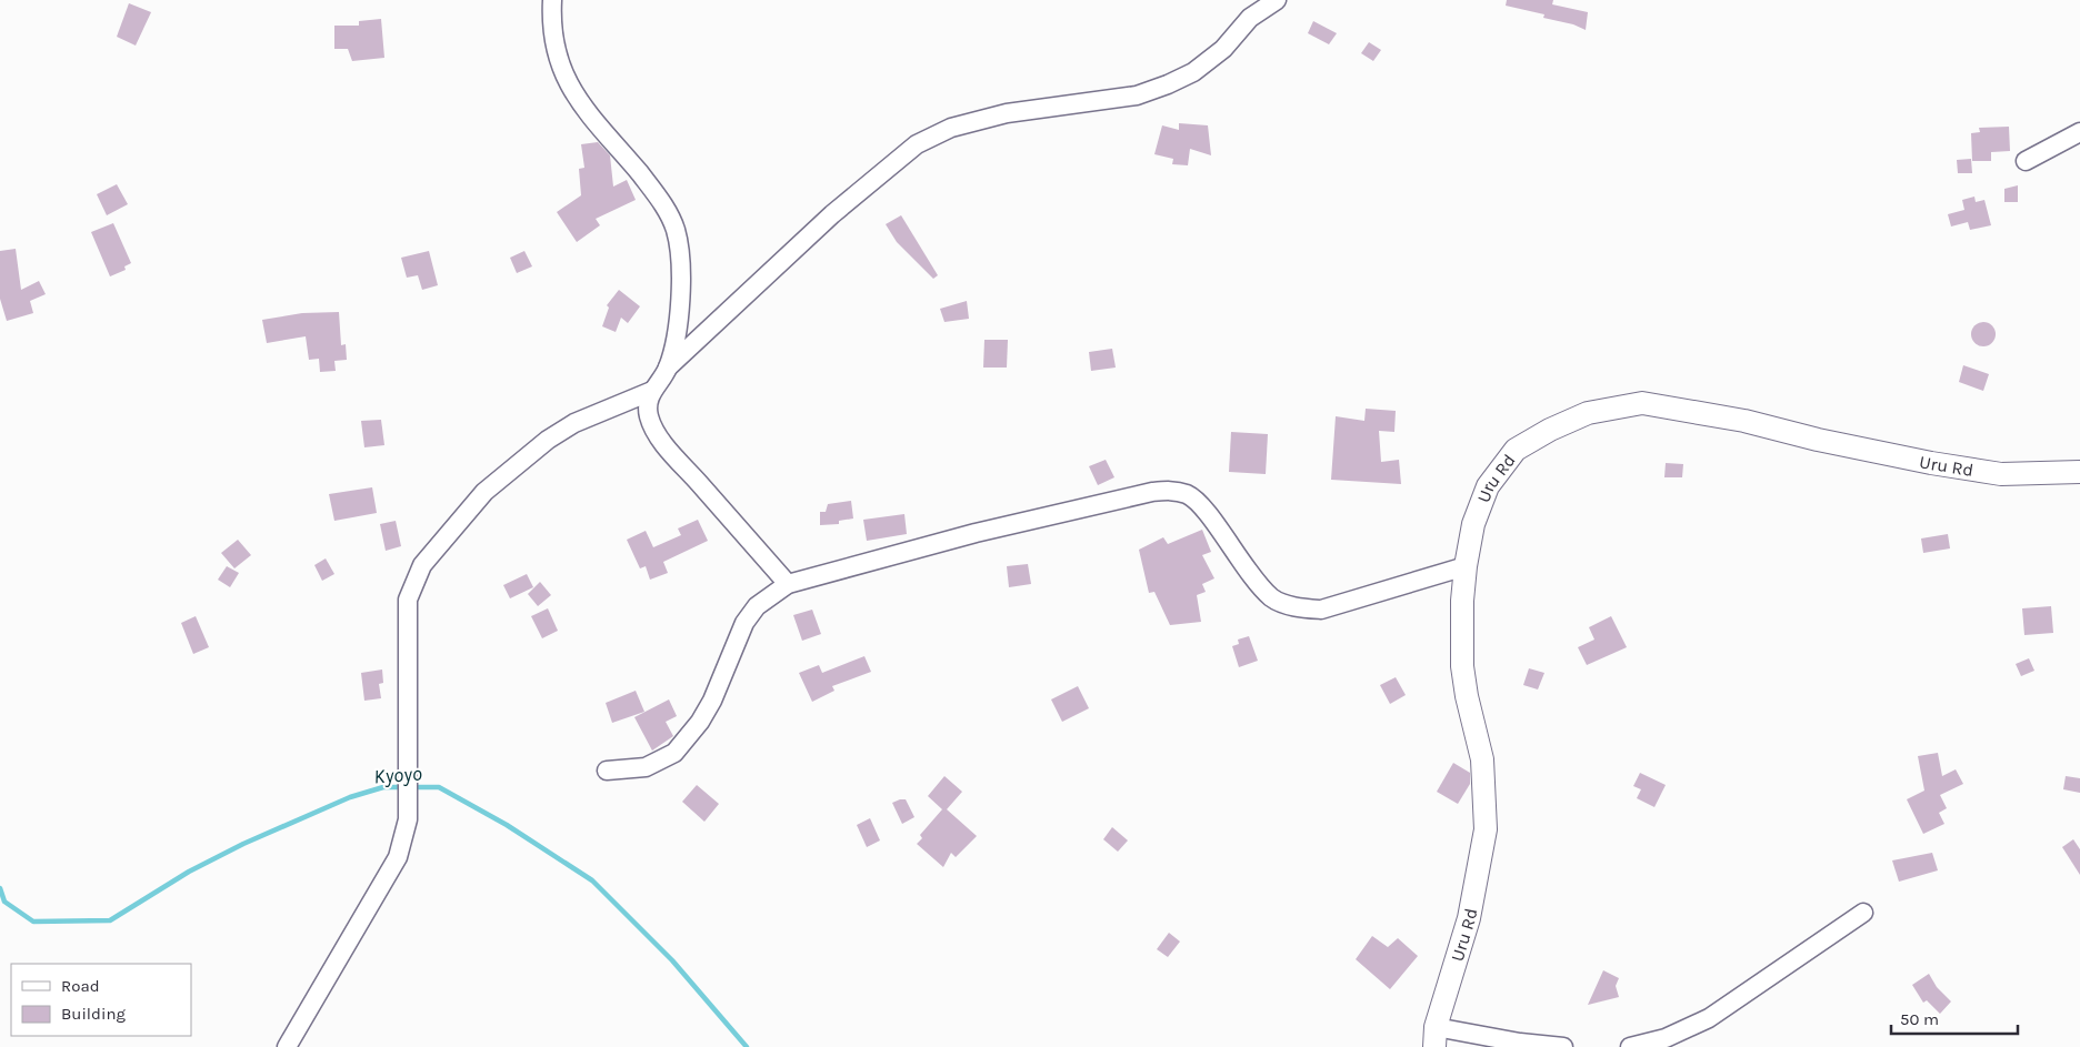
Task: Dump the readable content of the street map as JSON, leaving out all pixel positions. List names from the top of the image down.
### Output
{
  "streets": {
    "street": ["Uru Rd"]
  },
  "water": ["Kyoyo"],
  "legend": ["Road", "Building"],
  "scale_bar": "50 m"
}
